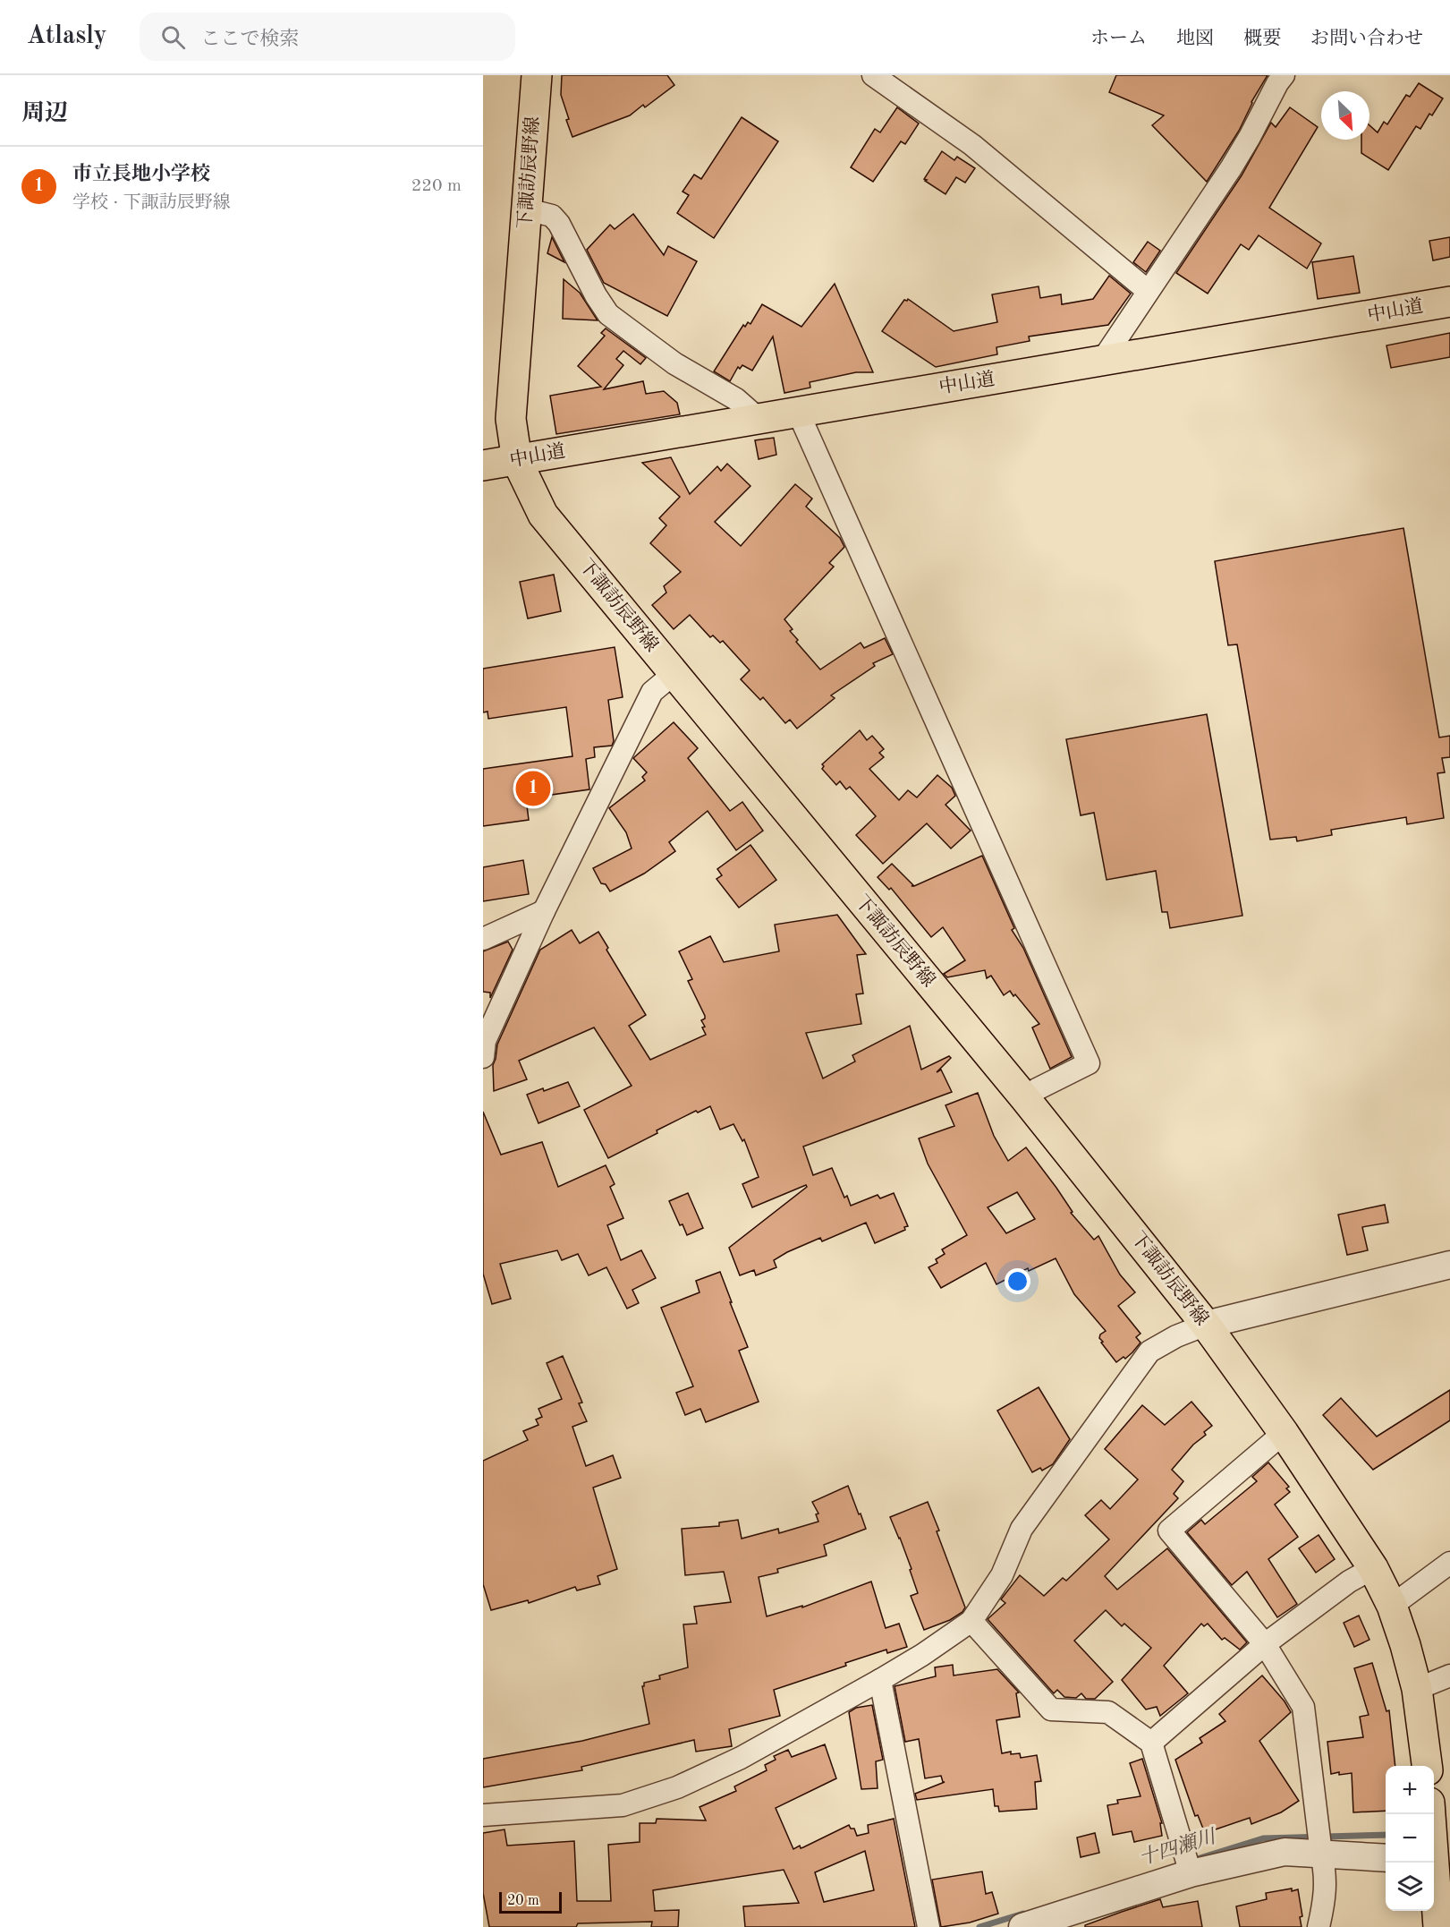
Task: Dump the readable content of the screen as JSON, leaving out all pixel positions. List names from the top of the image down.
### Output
{
  "streets": {
    "main road": ["下諏訪辰野線", "中山道"]
  },
  "crossings": [
    ["下諏訪辰野線", "中山道"]
  ],
  "water": ["十四瀬川"],
  "scale_bar": "20 m",
  "north": "bottom right",
  "page": {
    "header": "Atlasly",
    "search": "ここで検索",
    "nav": [
      "ホーム",
      "地図",
      "概要",
      "お問い合わせ"
    ],
    "heading": "周辺",
    "list": [
      {
        "mark": "1",
        "name": "市立長地小学校",
        "note": "学校 · 下諏訪辰野線",
        "value": "220 m"
      }
    ],
    "pins": "1",
    "map_buttons": ["+", "−"],
    "scale": "20 m"
  }
}
